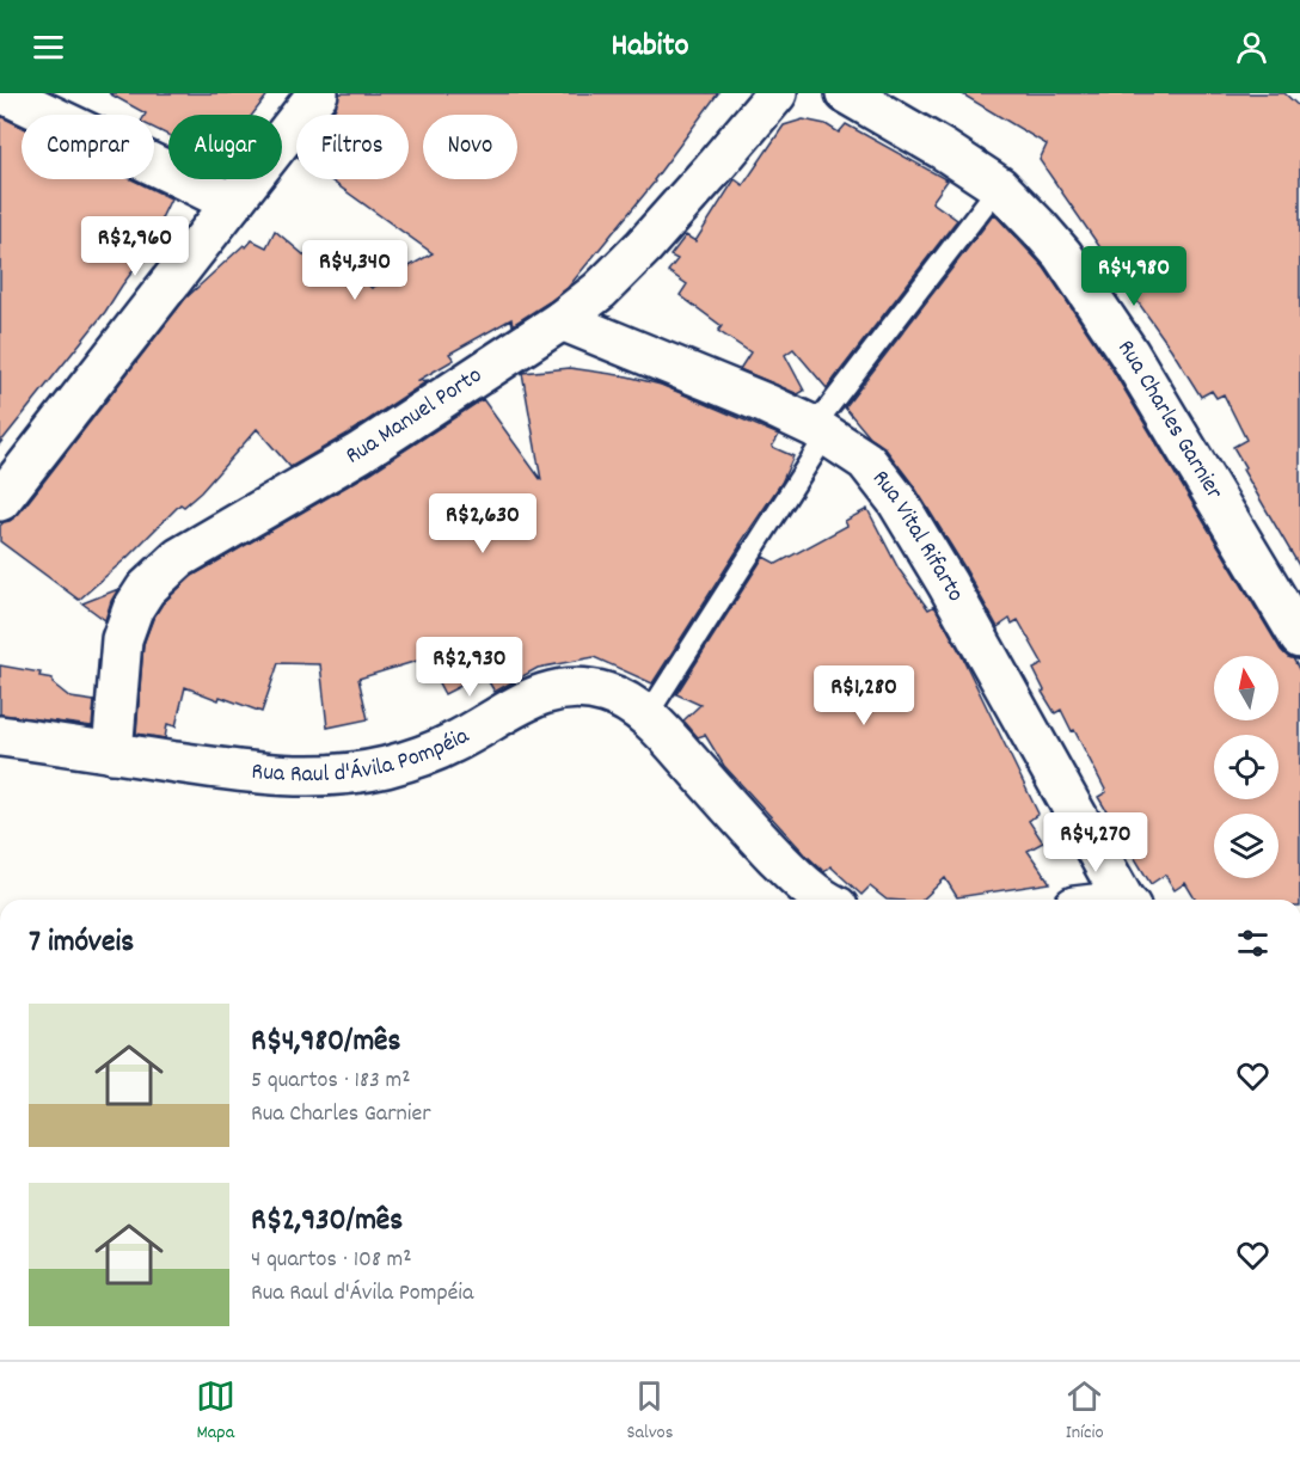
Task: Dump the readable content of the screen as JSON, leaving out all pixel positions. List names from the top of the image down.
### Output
{
  "streets": {
    "street": [
      "Rua Manuel Porto",
      "Rua Charles Garnier",
      "Rua Vital Rifarto",
      "Rua Raul d'Ávila Pompéia"
    ]
  },
  "crossings": [
    ["Rua Manuel Porto", "Rua Vital Rifarto"],
    ["Rua Manuel Porto", "Rua Raul d'Ávila Pompéia"]
  ],
  "north": "top",
  "page": {
    "header": "Habito",
    "chip": [
      "Comprar",
      "Alugar",
      "Filtros",
      "Novo"
    ],
    "price": [
      "R$2,960",
      "R$4,340",
      "R$4,980",
      "R$2,630",
      "R$2,930",
      "R$1,280",
      "R$4,270"
    ],
    "heading": "7 imóveis",
    "list": [
      {
        "name": "R$4,980/mês",
        "note": "5 quartos · 183 m² · Rua Charles Garnier"
      },
      {
        "name": "R$2,930/mês",
        "note": "4 quartos · 108 m² · Rua Raul d'Ávila Pompéia"
      }
    ],
    "tabs": ["Mapa", "Salvos", "Início"]
  }
}
